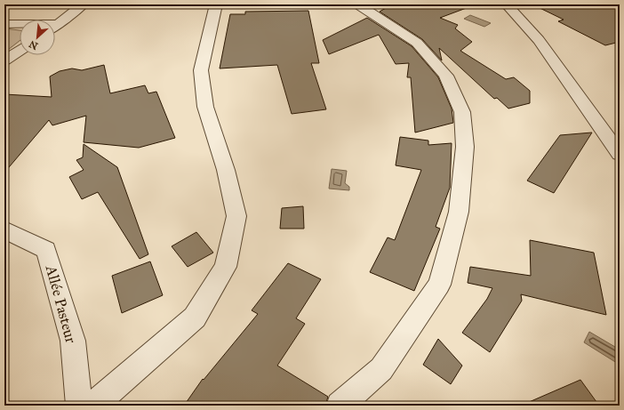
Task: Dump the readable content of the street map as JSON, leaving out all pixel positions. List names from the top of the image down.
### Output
{
  "streets": {
    "street": ["Allée Pasteur"]
  },
  "north": "bottom left"
}
